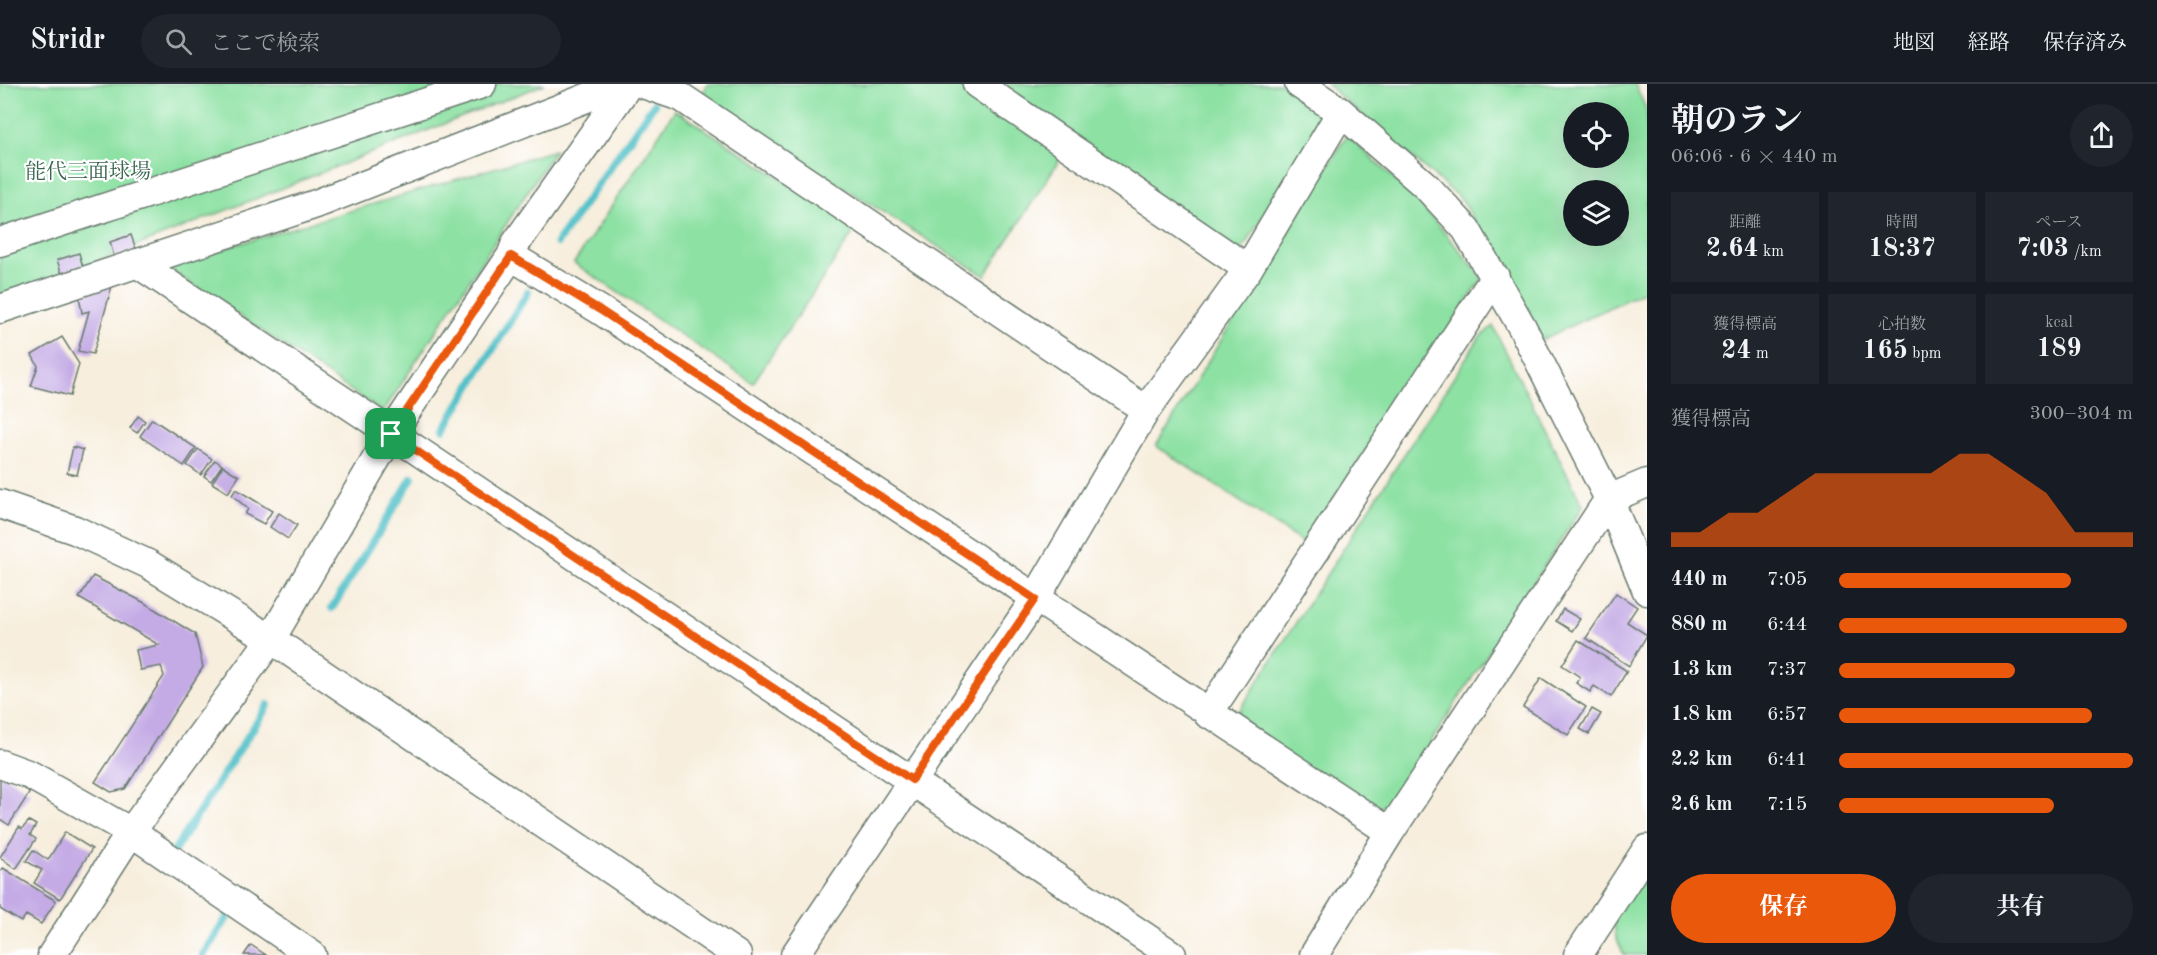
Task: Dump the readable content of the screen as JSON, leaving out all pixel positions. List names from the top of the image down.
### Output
{
  "parks": ["能代三面球場"],
  "page": {
    "header": "Stridr",
    "search": "ここで検索",
    "nav": ["地図", "経路", "保存済み"],
    "heading": ["朝のラン", "06:06 · 6 × 440 m"],
    "stats": [
      ["距離", "2.64 km"],
      ["時間", "18:37"],
      ["ペース", "7:03 /km"],
      ["獲得標高", "24 m"],
      ["心拍数", "165 bpm"],
      ["kcal", "189"]
    ],
    "chart": ["獲得標高", "300–304 m"],
    "list": [
      {
        "name": "440 m",
        "note": "7:05"
      },
      {
        "name": "880 m",
        "note": "6:44"
      },
      {
        "name": "1.3 km",
        "note": "7:37"
      },
      {
        "name": "1.8 km",
        "note": "6:57"
      },
      {
        "name": "2.2 km",
        "note": "6:41"
      },
      {
        "name": "2.6 km",
        "note": "7:15"
      }
    ],
    "buttons": ["保存", "共有"]
  }
}
